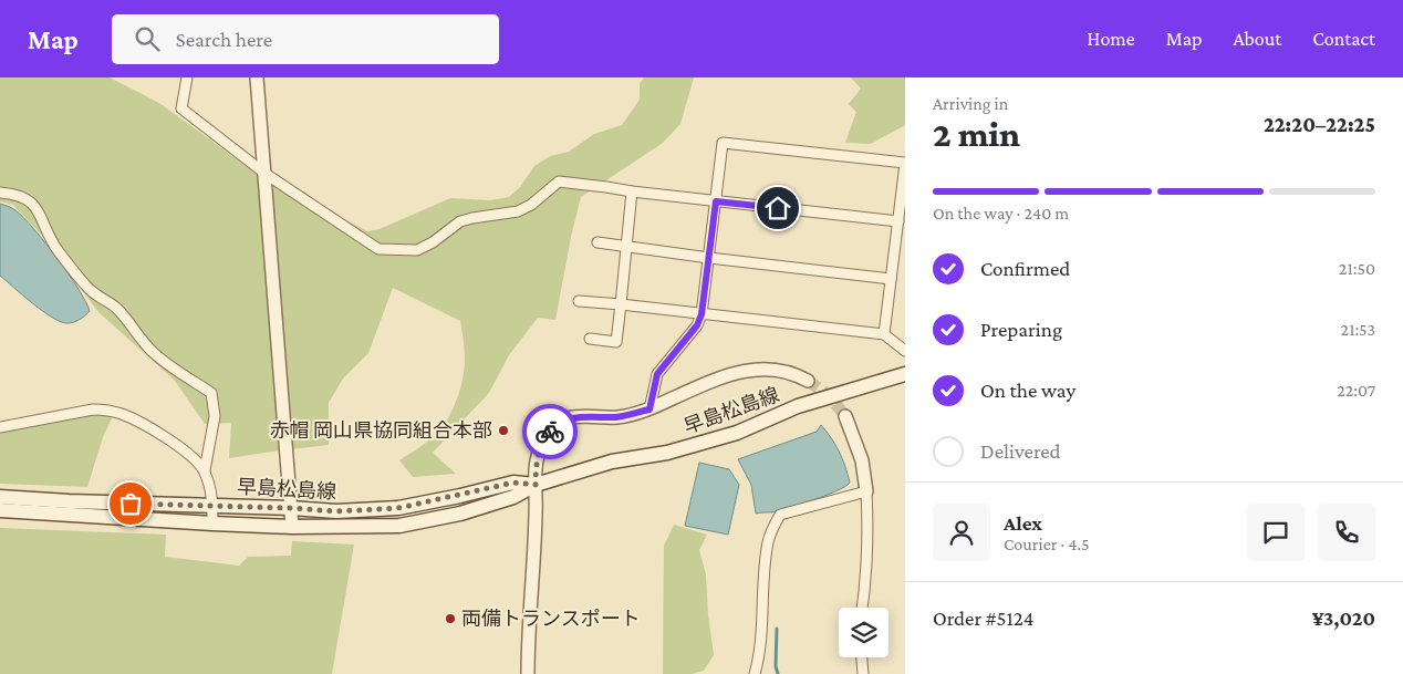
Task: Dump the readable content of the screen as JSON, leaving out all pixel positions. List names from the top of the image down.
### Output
{
  "streets": {
    "main road": ["早島松島線"]
  },
  "places": ["赤帽 岡山県協同組合本部", "両備トランスポート"],
  "page": {
    "header": "Map",
    "search": "Search here",
    "nav": [
      "Home",
      "Map",
      "About",
      "Contact"
    ],
    "heading": ["2 min", "Arriving in", "22:20–22:25"],
    "panel": [
      "Alex",
      "Courier · 4.5",
      "Order #5124",
      "¥3,020"
    ],
    "bar": "On the way · 240 m",
    "list": [
      ["Confirmed", "21:50"],
      ["Preparing", "21:53"],
      ["On the way", "22:07"],
      "Delivered"
    ]
  }
}
